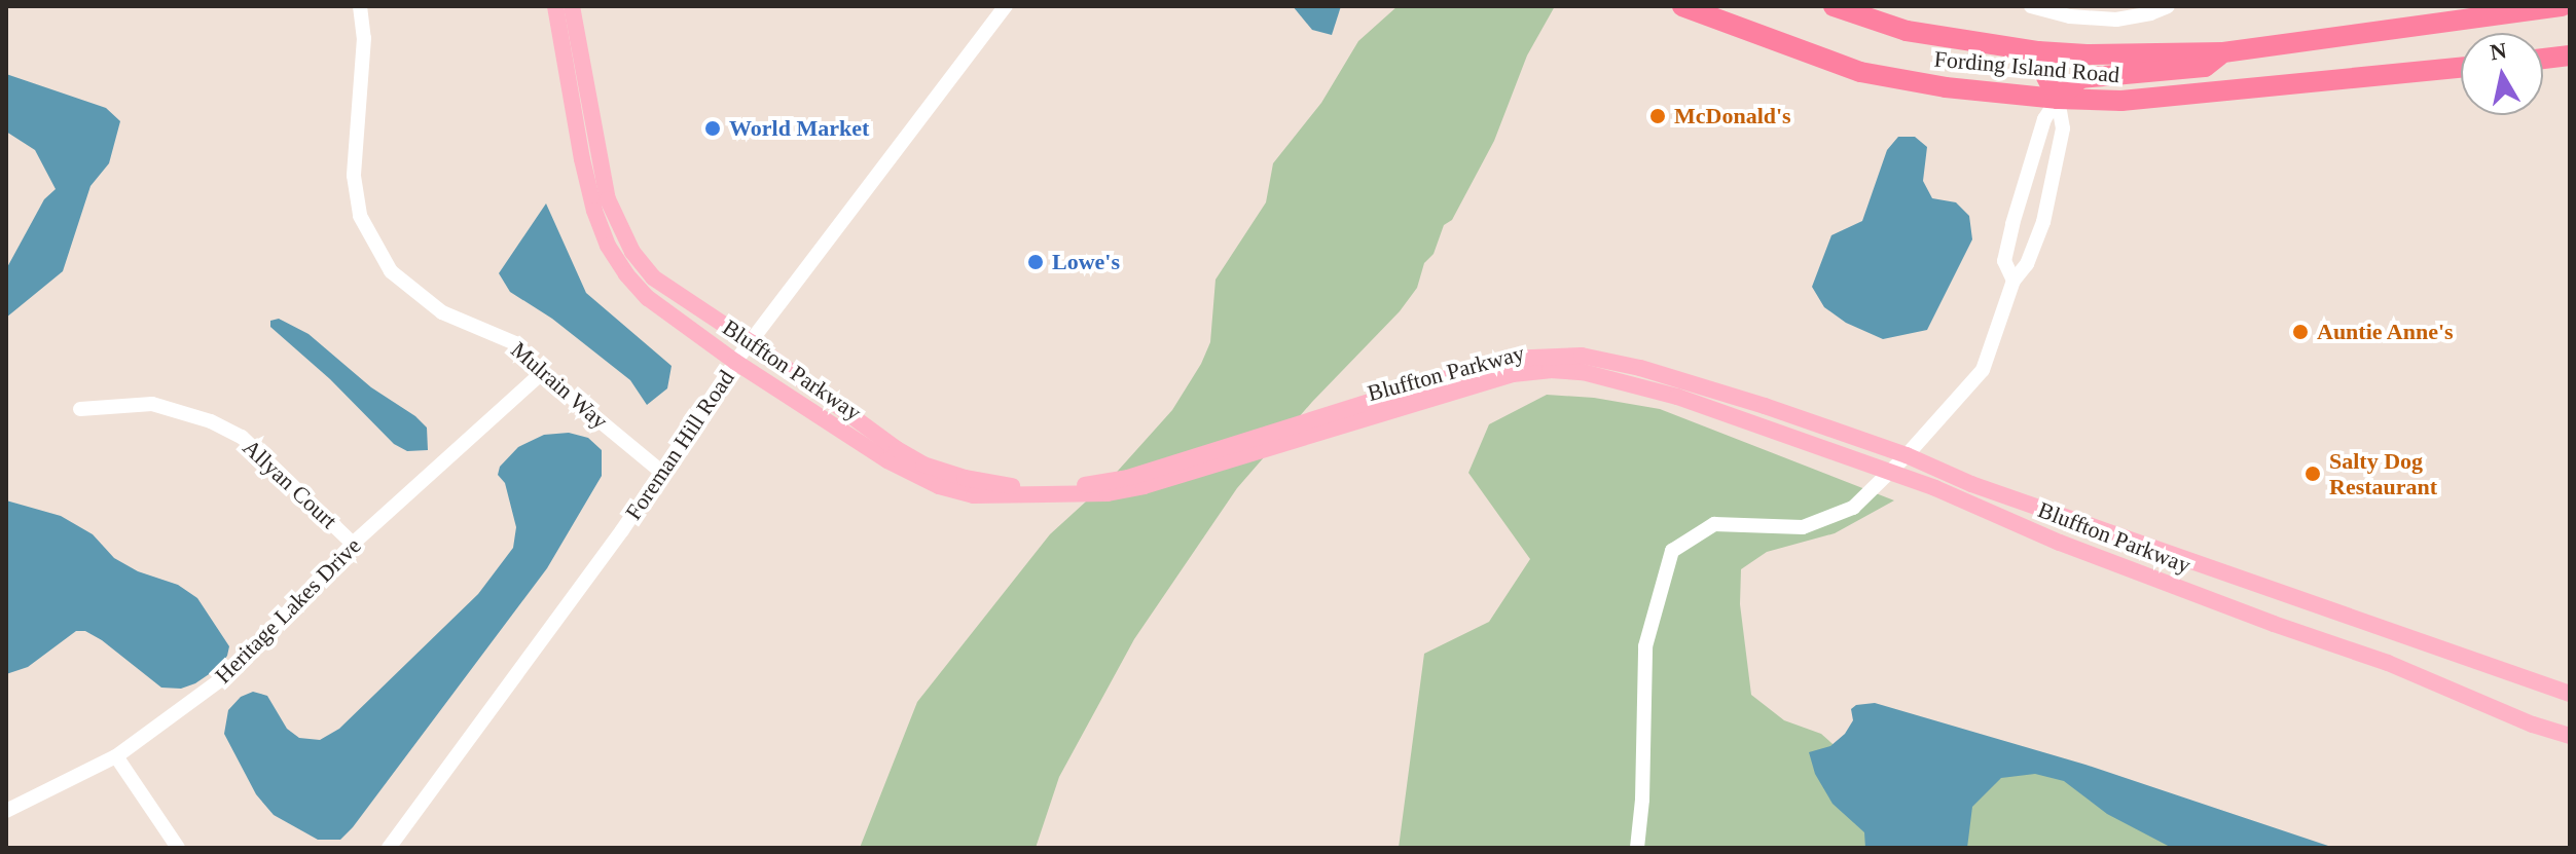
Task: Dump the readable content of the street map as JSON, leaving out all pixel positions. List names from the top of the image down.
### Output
{
  "streets": {
    "highway": ["Fording Island Road"],
    "main road": ["Bluffton Parkway"],
    "street": [
      "Mulrain Way",
      "Foreman Hill Road",
      "Allyan Court",
      "Heritage Lakes Drive"
    ]
  },
  "crossings": [
    ["Bluffton Parkway", "Foreman Hill Road"],
    ["Mulrain Way", "Foreman Hill Road"],
    ["Mulrain Way", "Heritage Lakes Drive"],
    ["Allyan Court", "Heritage Lakes Drive"]
  ],
  "places": [
    "McDonald's",
    "World Market",
    "Lowe's",
    "Auntie Anne's",
    "Salty Dog Restaurant"
  ],
  "north": "top"
}
